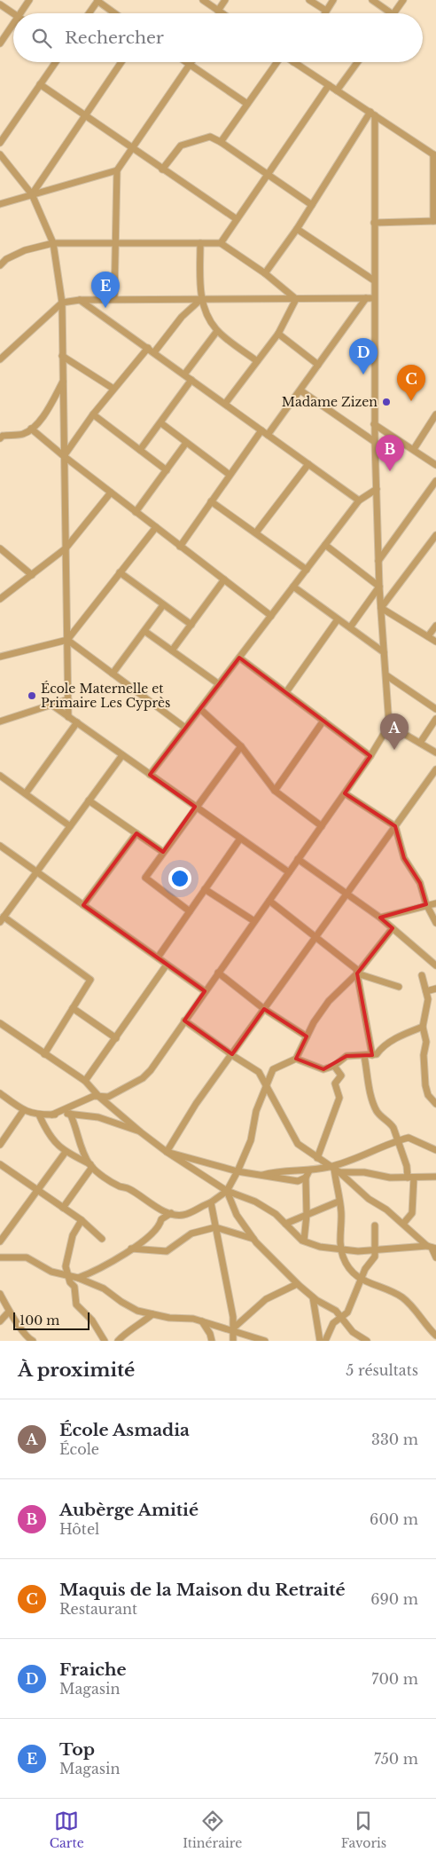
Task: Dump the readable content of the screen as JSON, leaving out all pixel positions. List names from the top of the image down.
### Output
{
  "places": ["Madame Zizen", "École Maternelle et Primaire Les Cyprès"],
  "scale_bar": "100 m",
  "page": {
    "search": "Rechercher",
    "pins": [
      "E",
      "D",
      "C",
      "B",
      "A"
    ],
    "scale": "100 m",
    "heading": ["À proximité", "5 résultats"],
    "list": [
      {
        "mark": "A",
        "name": "École Asmadia",
        "note": "École",
        "value": "330 m"
      },
      {
        "mark": "B",
        "name": "Aubèrge Amitié",
        "note": "Hôtel",
        "value": "600 m"
      },
      {
        "mark": "C",
        "name": "Maquis de la Maison du Retraité",
        "note": "Restaurant",
        "value": "690 m"
      },
      {
        "mark": "D",
        "name": "Fraiche",
        "note": "Magasin",
        "value": "700 m"
      },
      {
        "mark": "E",
        "name": "Top",
        "note": "Magasin",
        "value": "750 m"
      }
    ],
    "nav": ["Carte", "Itinéraire", "Favoris"]
  }
}
